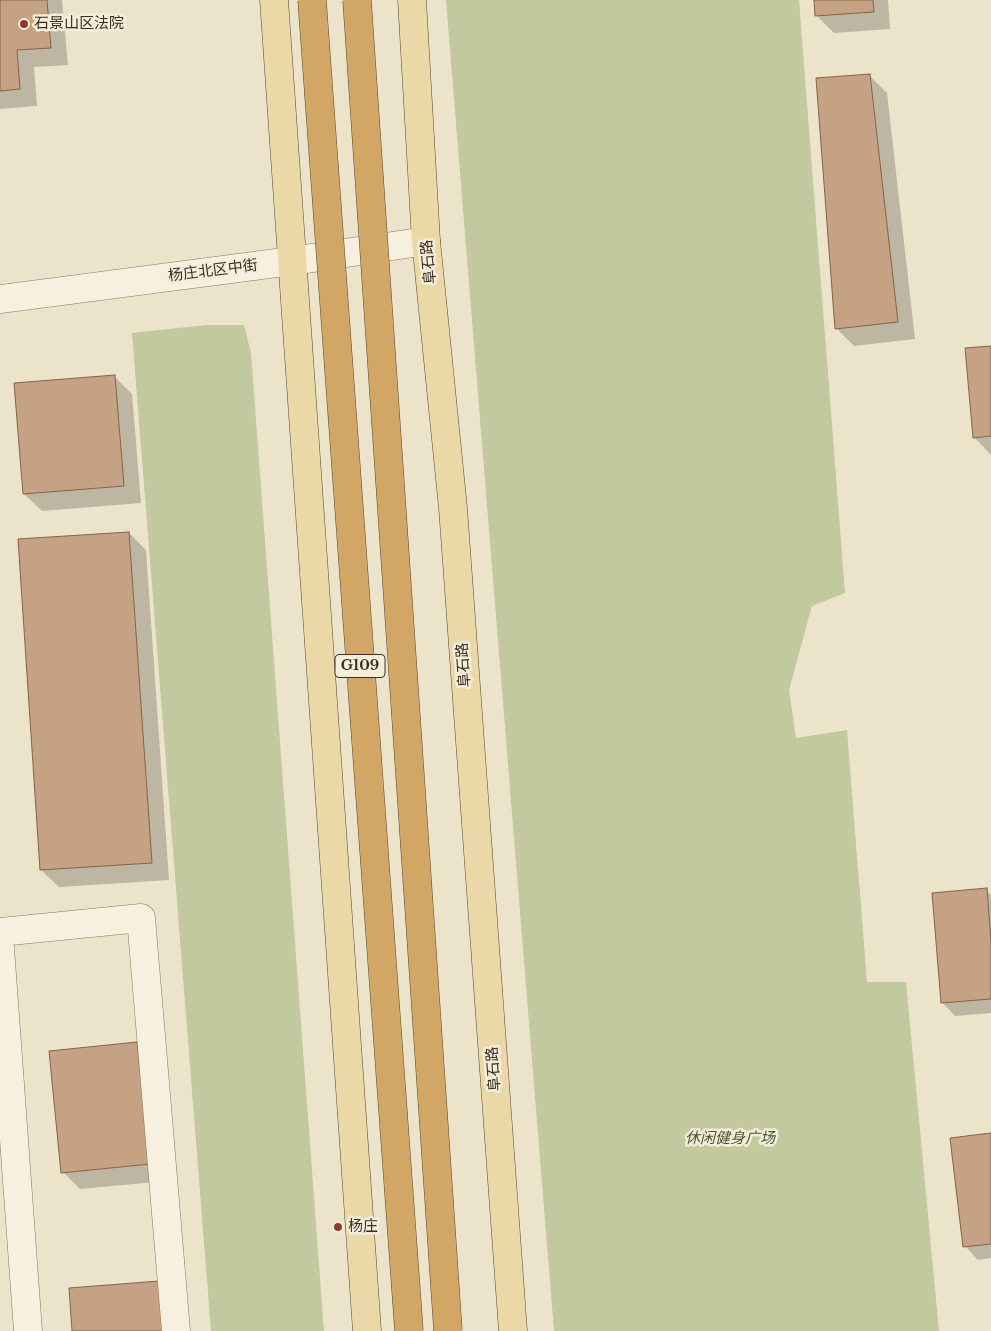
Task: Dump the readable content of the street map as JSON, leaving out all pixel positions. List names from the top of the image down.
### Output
{
  "streets": {
    "highway": ["G109"],
    "main road": ["阜石路"],
    "street": ["杨庄北区中街"]
  },
  "crossings": [
    ["阜石路", "杨庄北区中街"]
  ],
  "parks": ["休闲健身广场"],
  "places": ["石景山区法院", "杨庄"]
}
